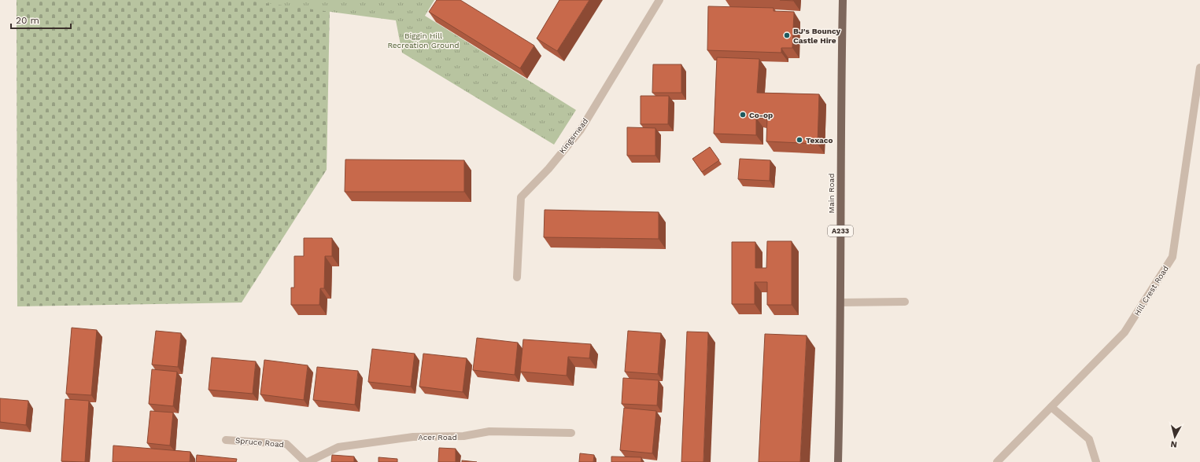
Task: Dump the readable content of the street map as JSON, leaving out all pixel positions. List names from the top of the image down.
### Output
{
  "streets": {
    "main road": ["Main Road", "A233"],
    "street": [
      "Kingsmead",
      "Hill Crest Road",
      "Acer Road",
      "Spruce Road"
    ]
  },
  "crossings": [
    ["Acer Road", "Spruce Road"]
  ],
  "parks": ["Biggin Hill Recreation Ground"],
  "places": ["BJ's Bouncy Castle Hire", "Co-op", "Texaco"],
  "scale_bar": "20 m",
  "north": "bottom"
}
